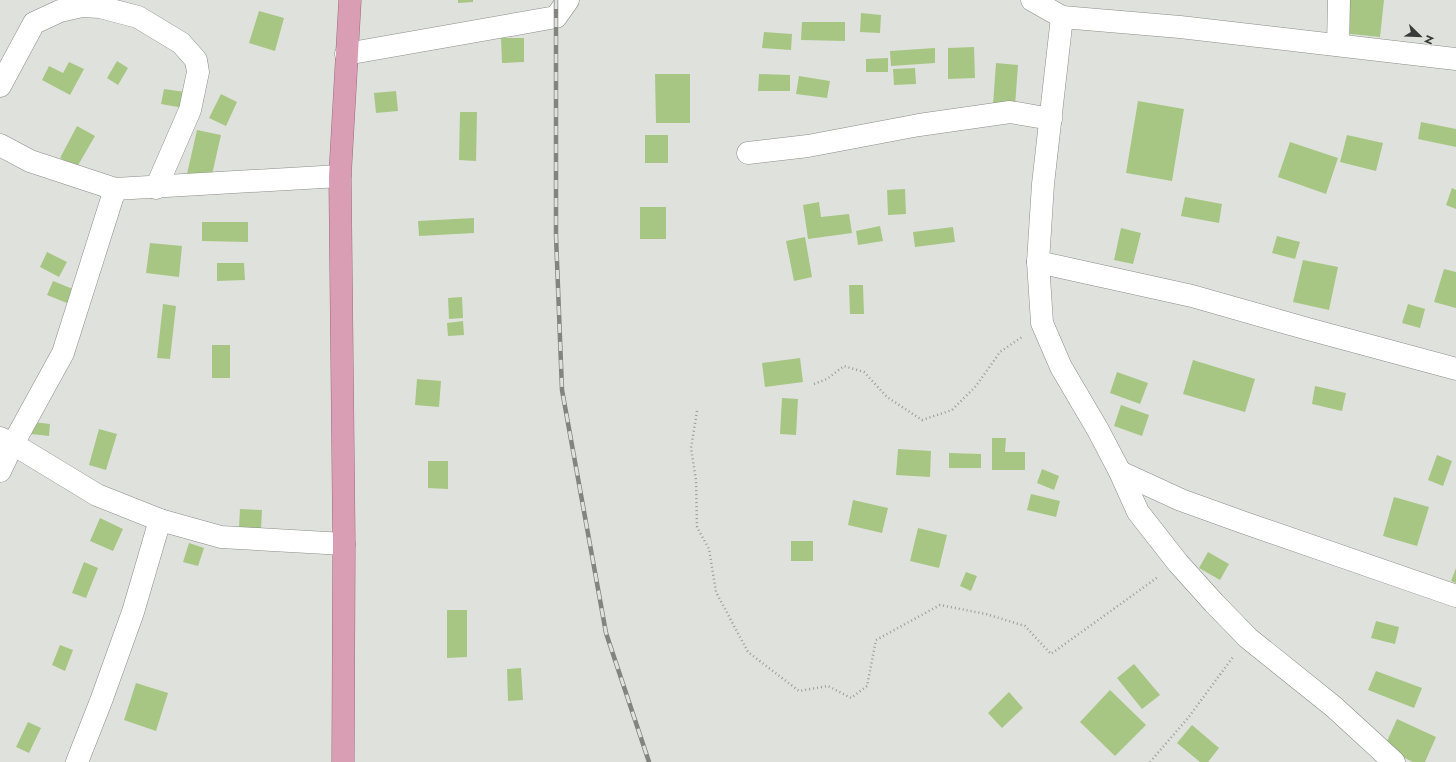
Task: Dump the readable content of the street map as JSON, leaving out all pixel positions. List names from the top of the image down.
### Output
{
  "north": "bottom right"
}
